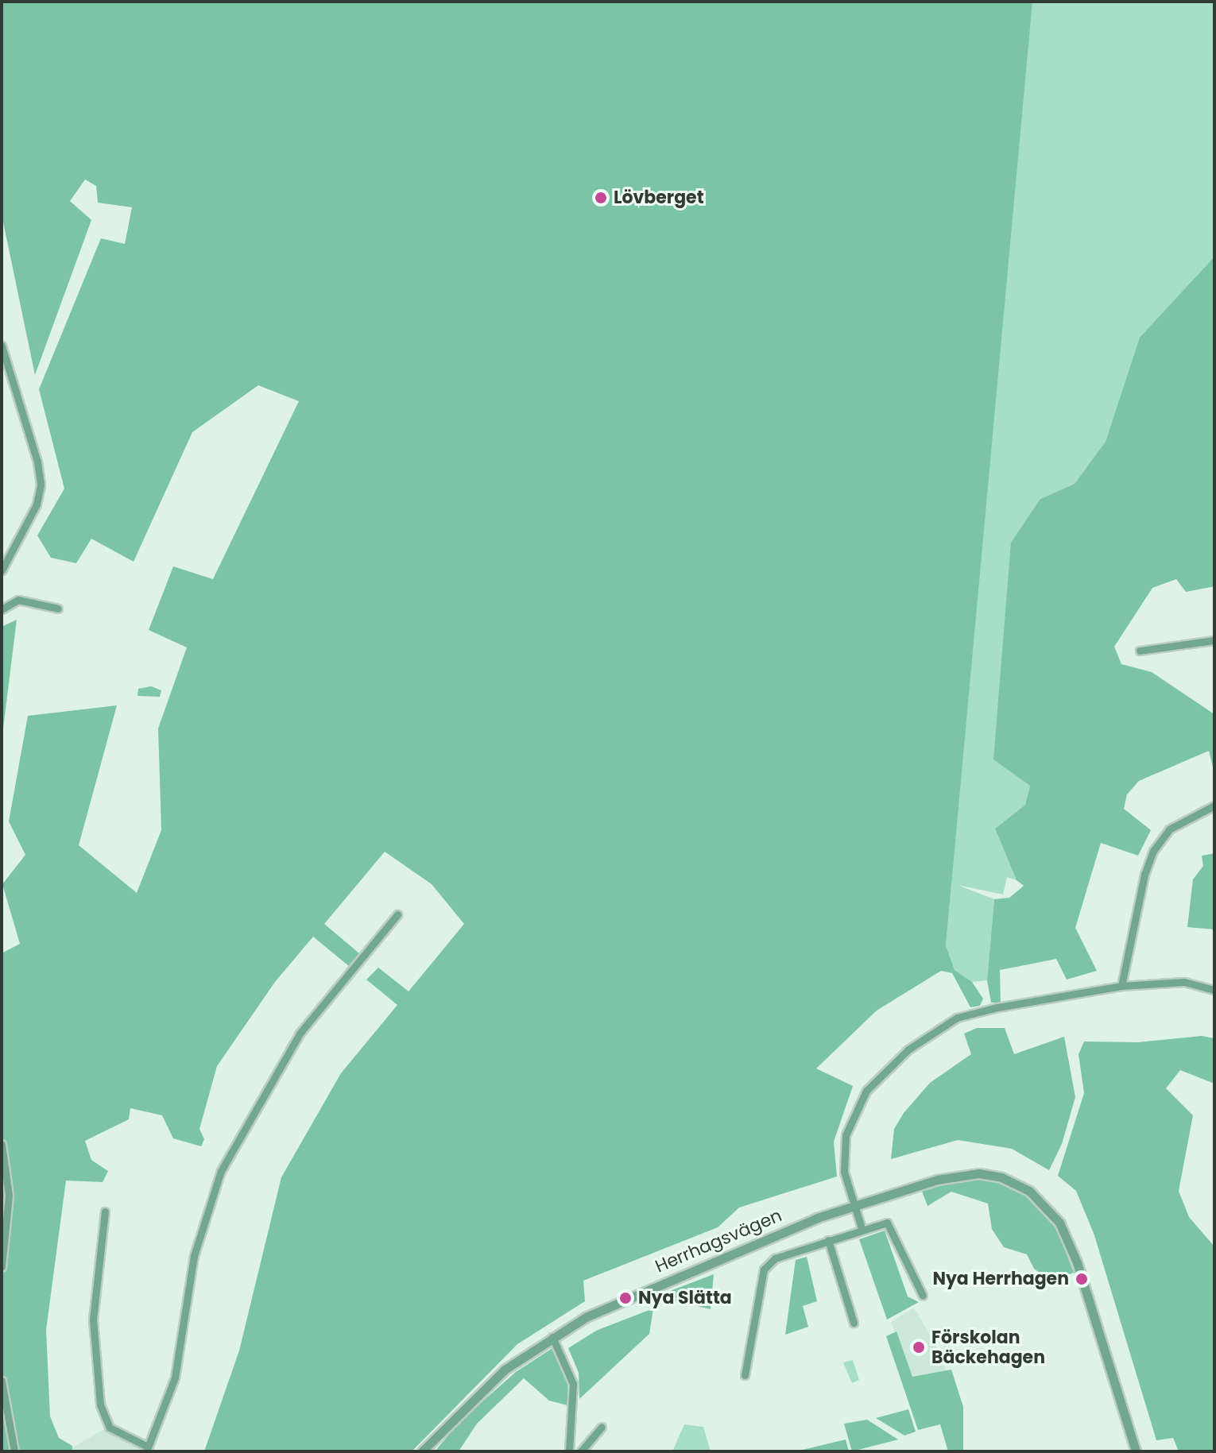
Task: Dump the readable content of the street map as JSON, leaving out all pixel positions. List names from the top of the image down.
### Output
{
  "streets": {
    "street": ["Herrhagsvägen"]
  },
  "places": [
    "Lövberget",
    "Nya Herrhagen",
    "Nya Slätta",
    "Förskolan Bäckehagen"
  ]
}
